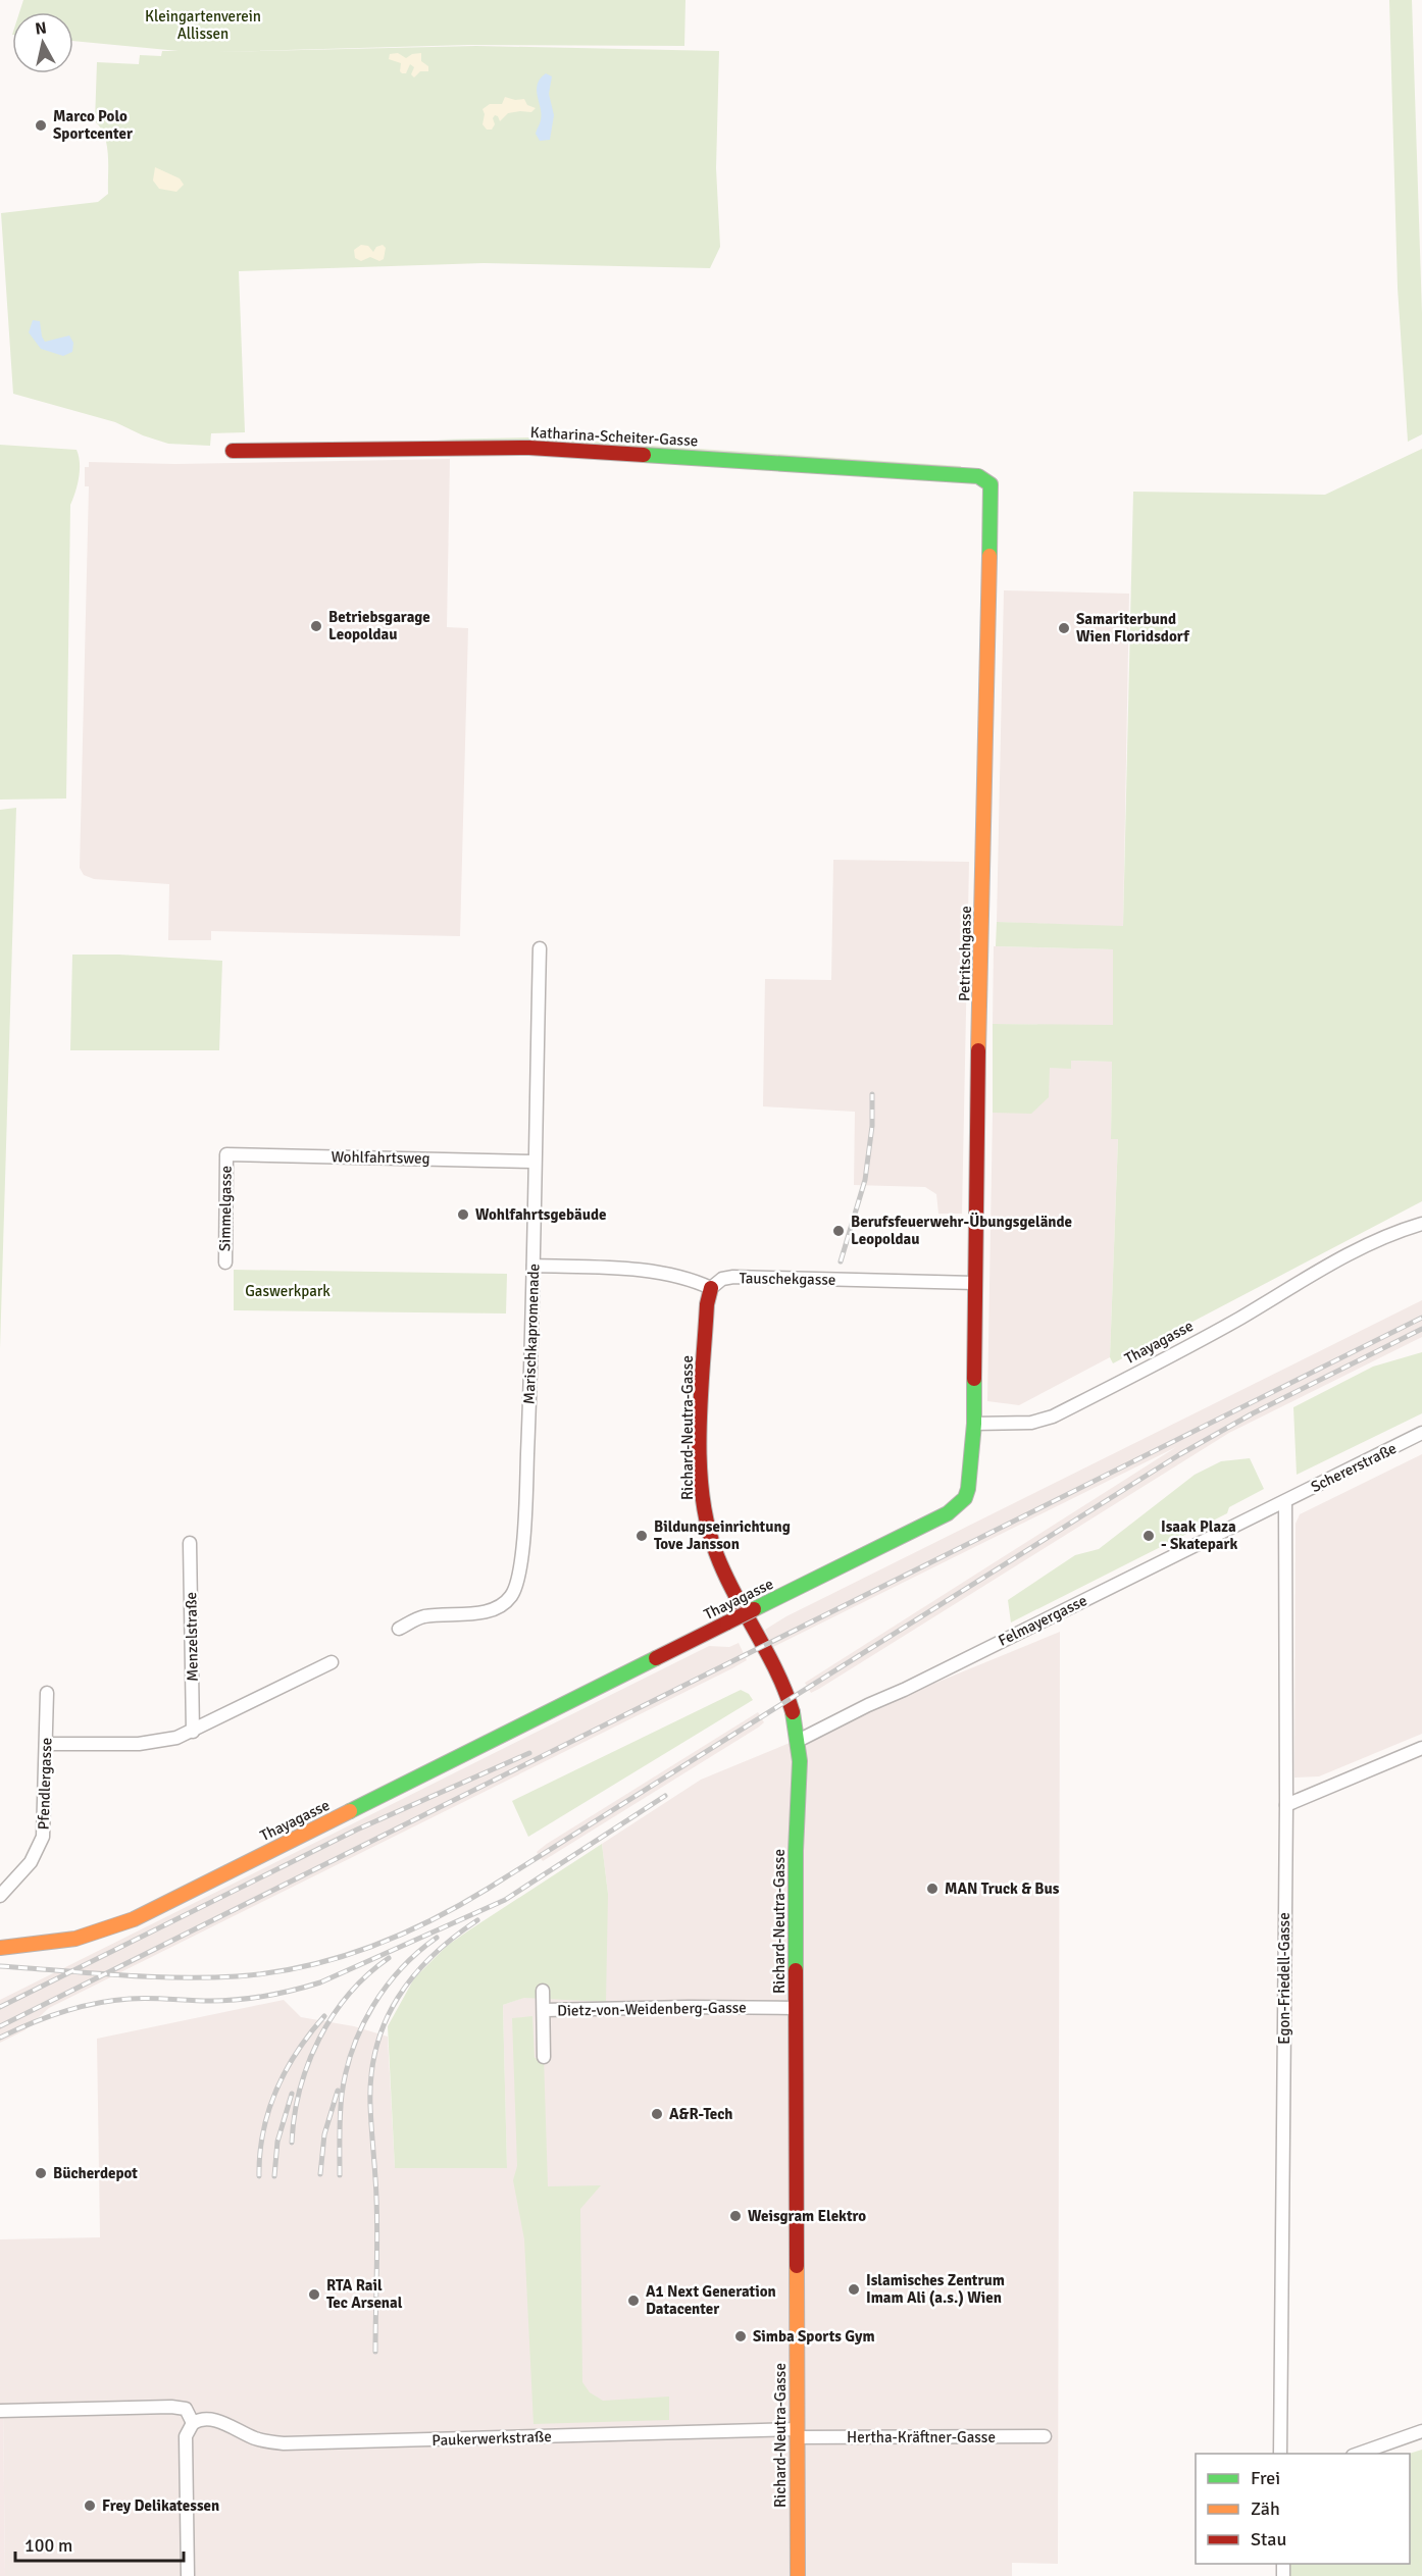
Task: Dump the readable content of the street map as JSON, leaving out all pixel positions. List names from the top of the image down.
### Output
{
  "streets": {
    "street": [
      "Katharina-Scheiter-Gasse",
      "Petritschgasse",
      "Wohlfahrtsweg",
      "Simmelgasse",
      "Tauschekgasse",
      "Marischkapromenade",
      "Thayagasse",
      "Richard-Neutra-Gasse",
      "Schererstraße",
      "Felmayergasse",
      "Menzelstraße",
      "Pfendlergasse",
      "Egon-Friedell-Gasse",
      "Dietz-von-Weidenberg-Gasse",
      "Hertha-Kräftner-Gasse",
      "Paukerwerkstraße"
    ]
  },
  "crossings": [
    ["Katharina-Scheiter-Gasse", "Petritschgasse"],
    ["Petritschgasse", "Tauschekgasse"],
    ["Petritschgasse", "Thayagasse"],
    ["Wohlfahrtsweg", "Simmelgasse"],
    ["Wohlfahrtsweg", "Marischkapromenade"],
    ["Tauschekgasse", "Richard-Neutra-Gasse"],
    ["Richard-Neutra-Gasse", "Felmayergasse"],
    ["Richard-Neutra-Gasse", "Dietz-von-Weidenberg-Gasse"],
    ["Richard-Neutra-Gasse", "Hertha-Kräftner-Gasse"],
    ["Richard-Neutra-Gasse", "Paukerwerkstraße"],
    ["Schererstraße", "Felmayergasse"],
    ["Schererstraße", "Egon-Friedell-Gasse"],
    ["Felmayergasse", "Egon-Friedell-Gasse"],
    ["Hertha-Kräftner-Gasse", "Paukerwerkstraße"]
  ],
  "parks": ["Kleingartenverein Allissen", "Gaswerkpark"],
  "places": [
    "Marco Polo Sportcenter",
    "Betriebsgarage Leopoldau",
    "Samariterbund Wien Floridsdorf",
    "Wohlfahrtsgebäude",
    "Berufsfeuerwehr-Übungsgelände Leopoldau",
    "Bildungseinrichtung Tove Jansson",
    "Isaak Plaza - Skatepark",
    "MAN Truck & Bus",
    "A&R-Tech",
    "Bücherdepot",
    "Weisgram Elektro",
    "Islamisches Zentrum Imam Ali (a.s.) Wien",
    "RTA Rail Tec Arsenal",
    "A1 Next Generation Datacenter",
    "Simba Sports Gym",
    "Frey Delikatessen"
  ],
  "legend": ["Frei", "Zäh", "Stau"],
  "scale_bar": "100 m",
  "north": "top"
}
